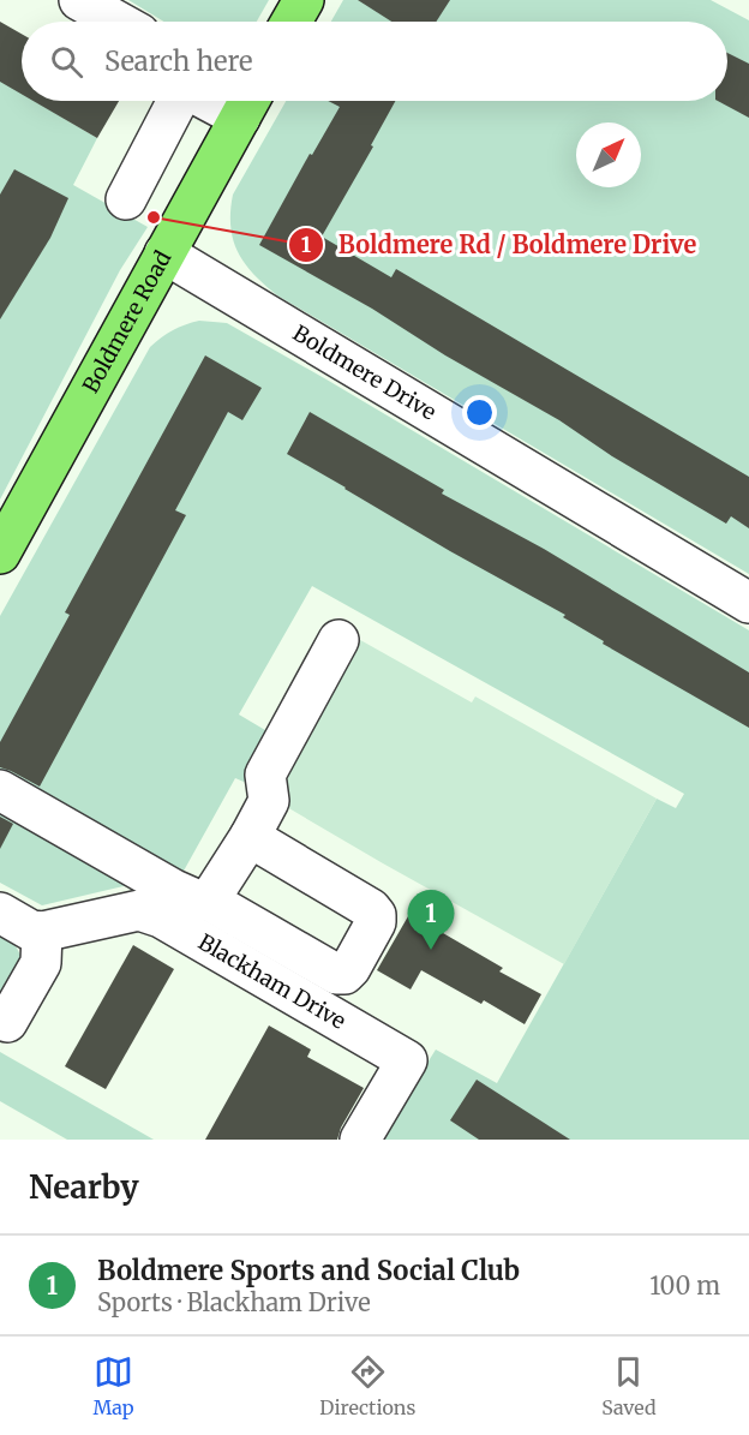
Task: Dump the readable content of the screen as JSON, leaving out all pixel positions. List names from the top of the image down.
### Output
{
  "streets": {
    "main road": ["Boldmere Road"],
    "street": ["Boldmere Drive", "Blackham Drive"]
  },
  "crossings": [
    ["Boldmere Road", "Boldmere Drive"]
  ],
  "places": ["Boldmere Rd / Boldmere Drive"],
  "north": "top right",
  "page": {
    "search": "Search here",
    "pins": "1",
    "heading": "Nearby",
    "list": [
      {
        "mark": "1",
        "name": "Boldmere Sports and Social Club",
        "note": "Sports · Blackham Drive",
        "value": "100 m"
      }
    ],
    "nav": ["Map", "Directions", "Saved"]
  }
}
